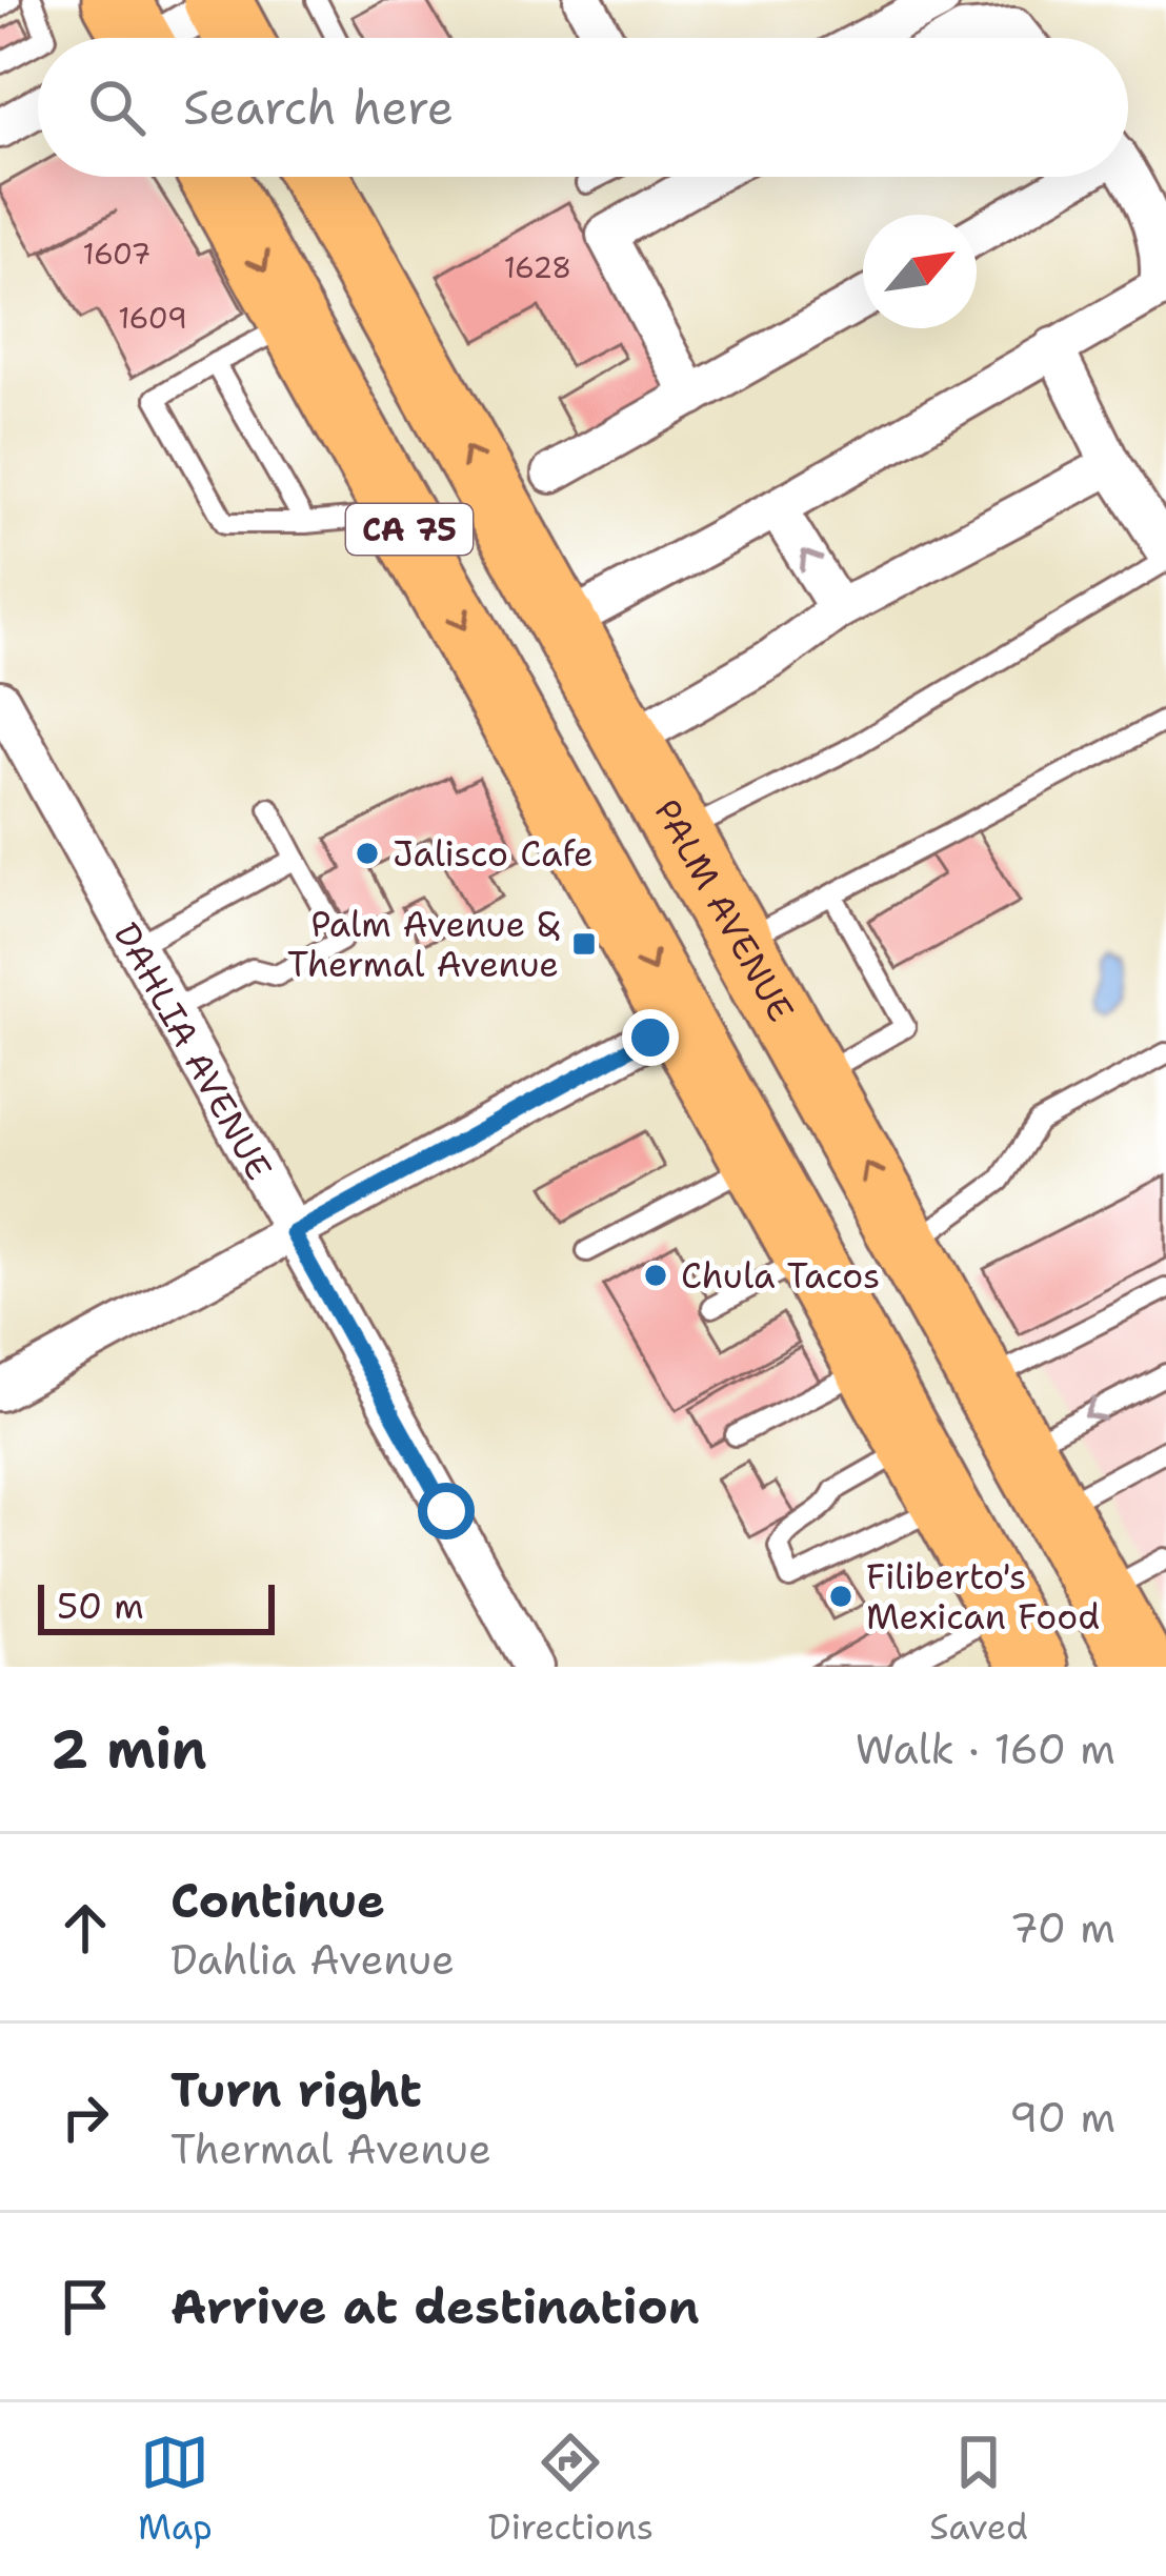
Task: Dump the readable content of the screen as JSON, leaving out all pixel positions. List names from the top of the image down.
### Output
{
  "streets": {
    "highway": ["CA 75", "PALM AVENUE"],
    "street": ["DAHLIA AVENUE"]
  },
  "places": {
    "other": ["Jalisco Cafe", "Chula Tacos", "Filiberto's Mexican Food"],
    "transit": ["Palm Avenue & Thermal Avenue"]
  },
  "house_numbers": ["1607", "1628", "1609"],
  "scale_bar": "50 m",
  "north": "top right",
  "page": {
    "search": "Search here",
    "scale": "50 m",
    "heading": ["2 min", "Walk · 160 m"],
    "list": [
      ["Continue", "Dahlia Avenue", "70 m"],
      ["Turn right", "Thermal Avenue", "90 m"],
      "Arrive at destination"
    ],
    "nav": ["Map", "Directions", "Saved"]
  }
}
